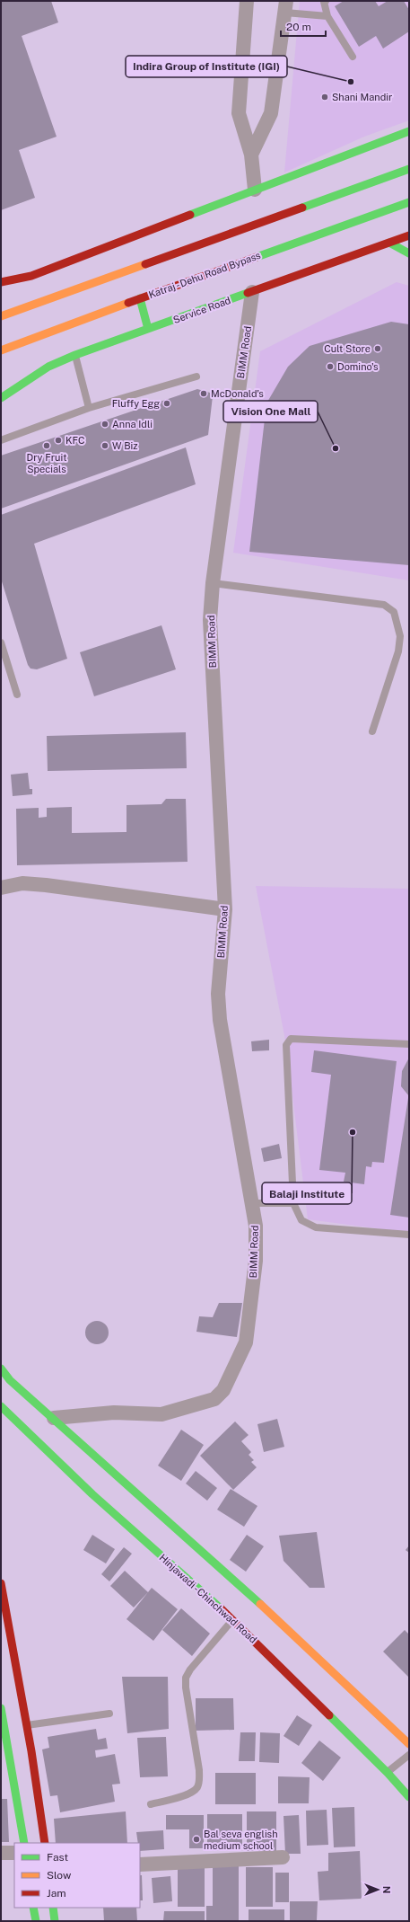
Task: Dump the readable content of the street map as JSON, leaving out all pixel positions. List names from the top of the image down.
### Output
{
  "streets": {
    "main road": ["Katraj - Dehu Road Bypass", "Service Road", "Hinjawadi - Chinchwad Road"],
    "street": ["BIMM Road"]
  },
  "crossings": [
    ["Service Road", "BIMM Road"]
  ],
  "places": [
    "Indira Group of Institute (IGI)",
    "Shani Mandir",
    "Cult Store",
    "Domino's",
    "McDonald's",
    "Fluffy Egg",
    "Anna Idli",
    "KFC",
    "Dry Fruit Specials",
    "W Biz",
    "Vision One Mall",
    "Balaji Institute",
    "Bal seva english medium school"
  ],
  "legend": ["Fast", "Slow", "Jam"],
  "scale_bar": "20 m",
  "north": "right"
}
